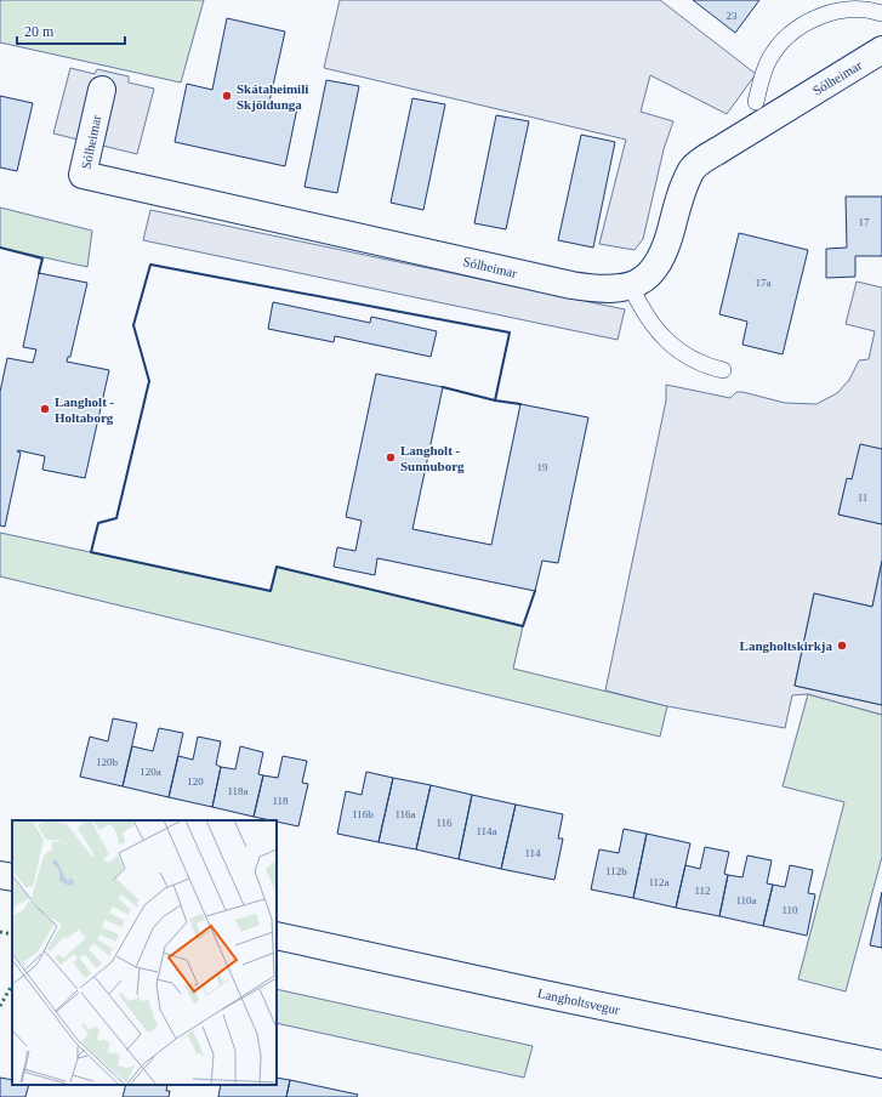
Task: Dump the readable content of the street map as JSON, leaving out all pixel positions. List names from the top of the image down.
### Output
{
  "streets": {
    "street": ["Sólheimar", "Langholtsvegur"]
  },
  "places": [
    "Skátaheimili Skjöldunga",
    "Langholt - Holtaborg",
    "Langholt - Sunnuborg",
    "Langholtskirkja"
  ],
  "house_numbers": [
    "23",
    "17",
    "17a",
    "19",
    "11",
    "120b",
    "120a",
    "120",
    "118a",
    "118",
    "116b",
    "116a",
    "116",
    "114a",
    "114",
    "112b",
    "112a",
    "112",
    "110a",
    "110"
  ],
  "scale_bar": "20 m"
}
